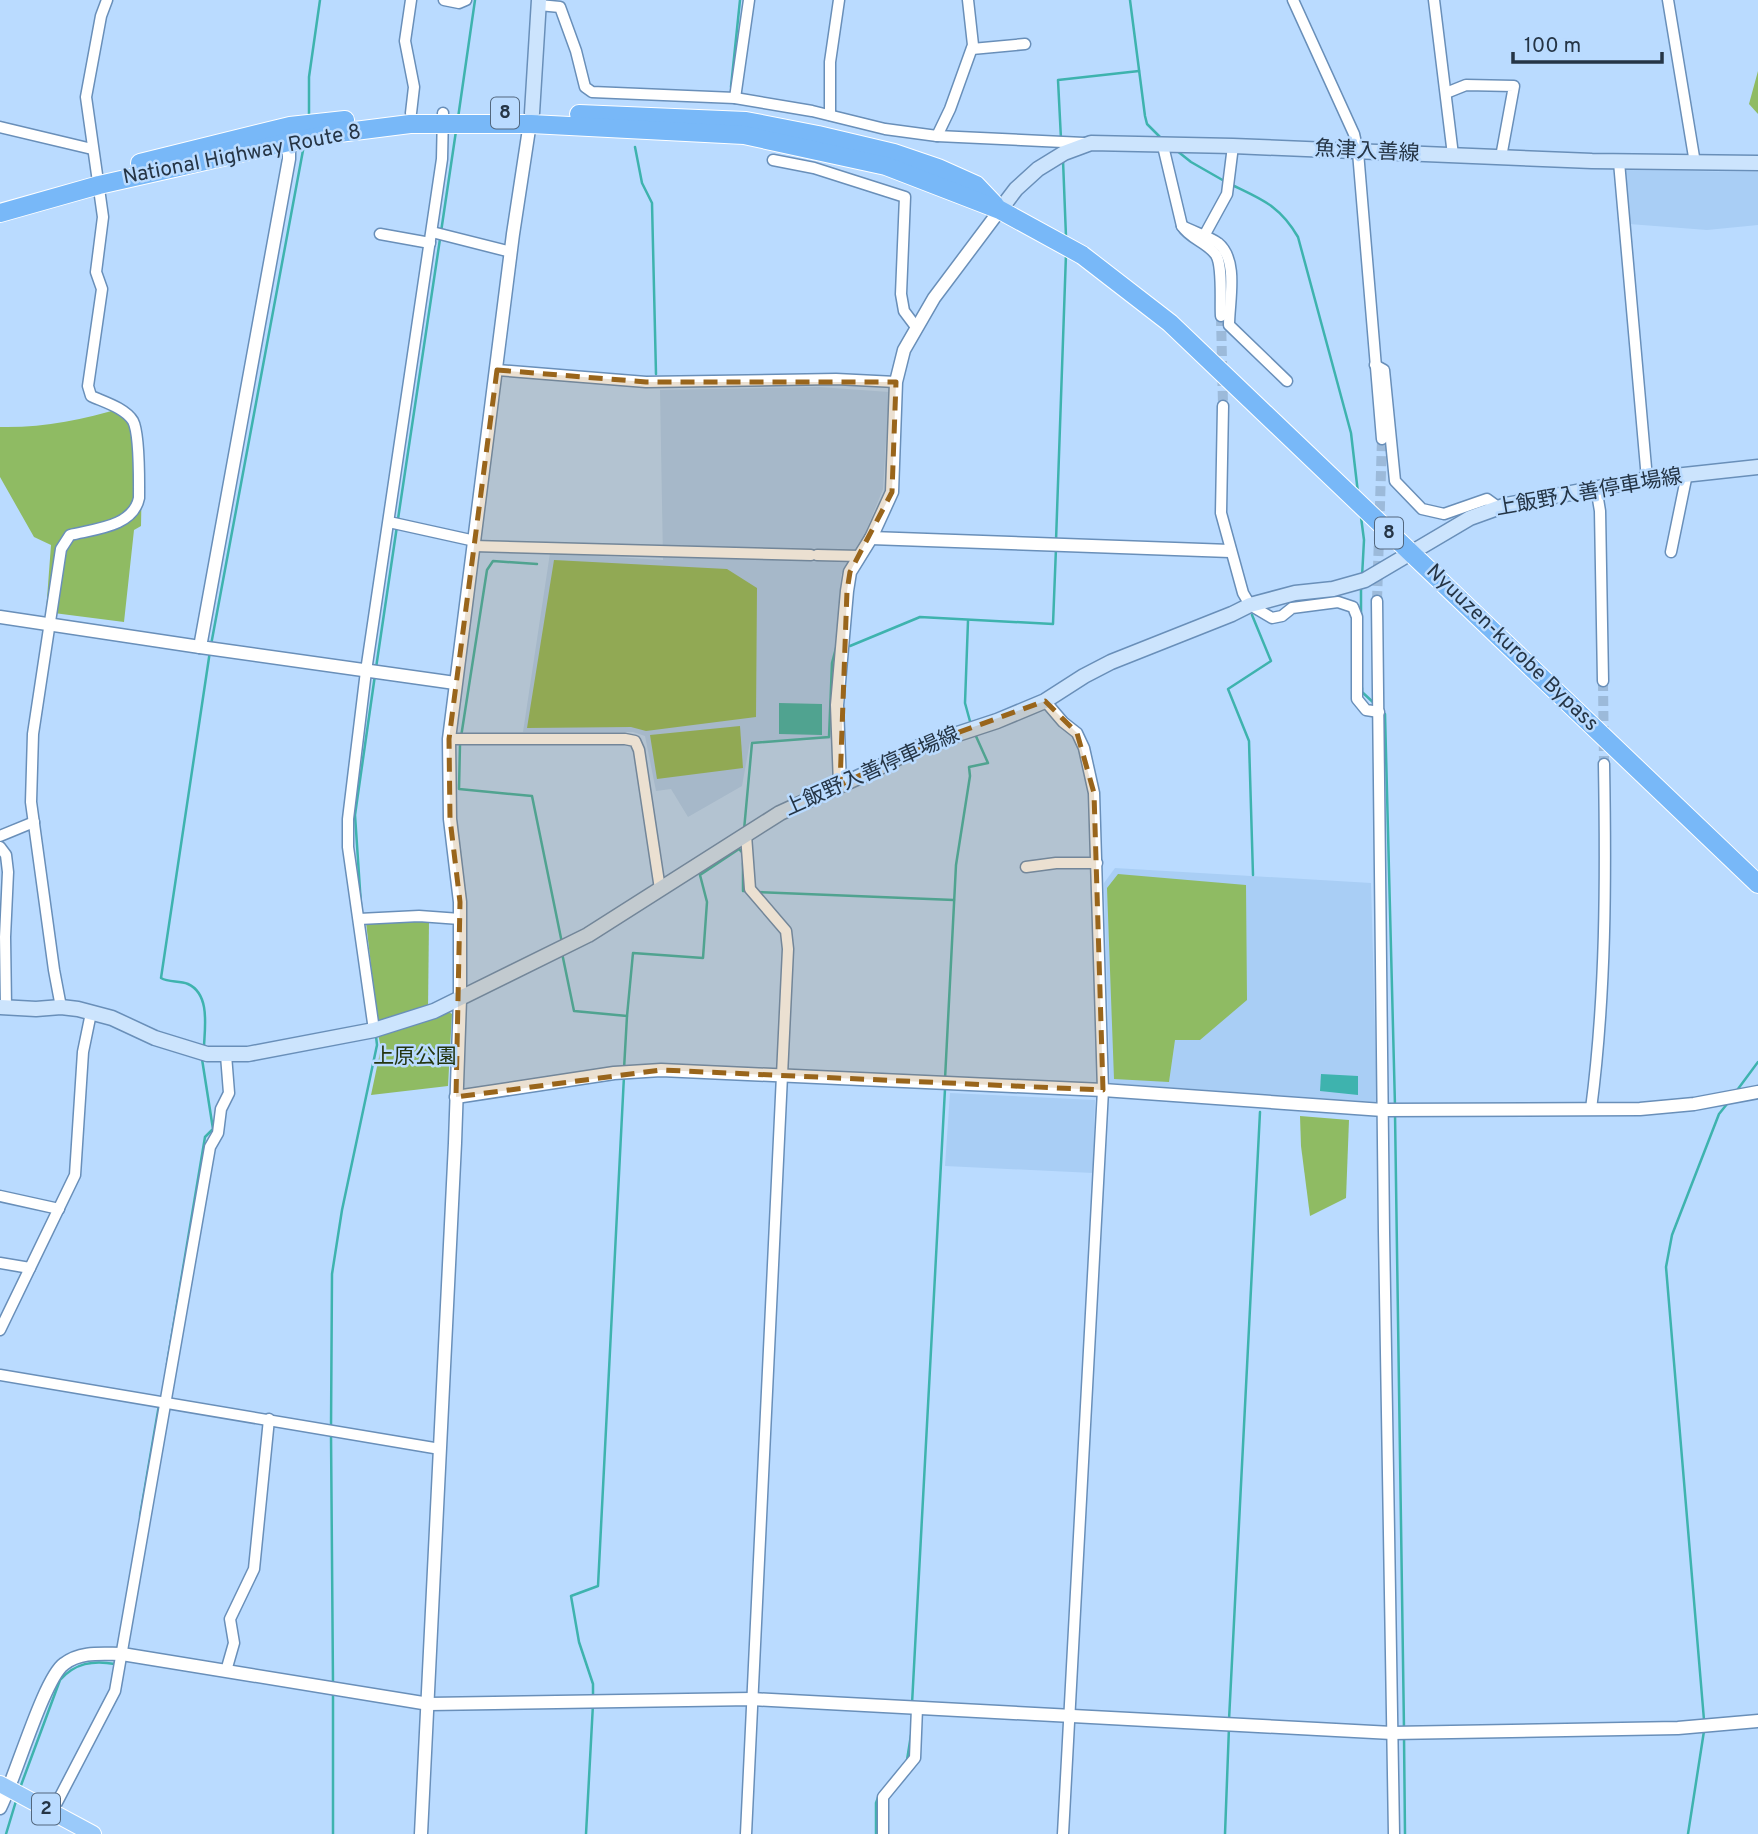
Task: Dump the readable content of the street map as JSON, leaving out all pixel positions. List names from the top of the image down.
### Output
{
  "streets": {
    "highway": ["8", "National Highway Route 8", "Nyuuzen-kurobe Bypass"],
    "main road": ["魚津入善線", "上飯野入善停車場線", "2"]
  },
  "crossings": [
    ["魚津入善線", "National Highway Route 8"],
    ["魚津入善線", "Nyuuzen-kurobe Bypass"],
    ["National Highway Route 8", "Nyuuzen-kurobe Bypass"],
    ["上飯野入善停車場線", "Nyuuzen-kurobe Bypass"]
  ],
  "parks": ["上原公園"],
  "scale_bar": "100 m"
}
